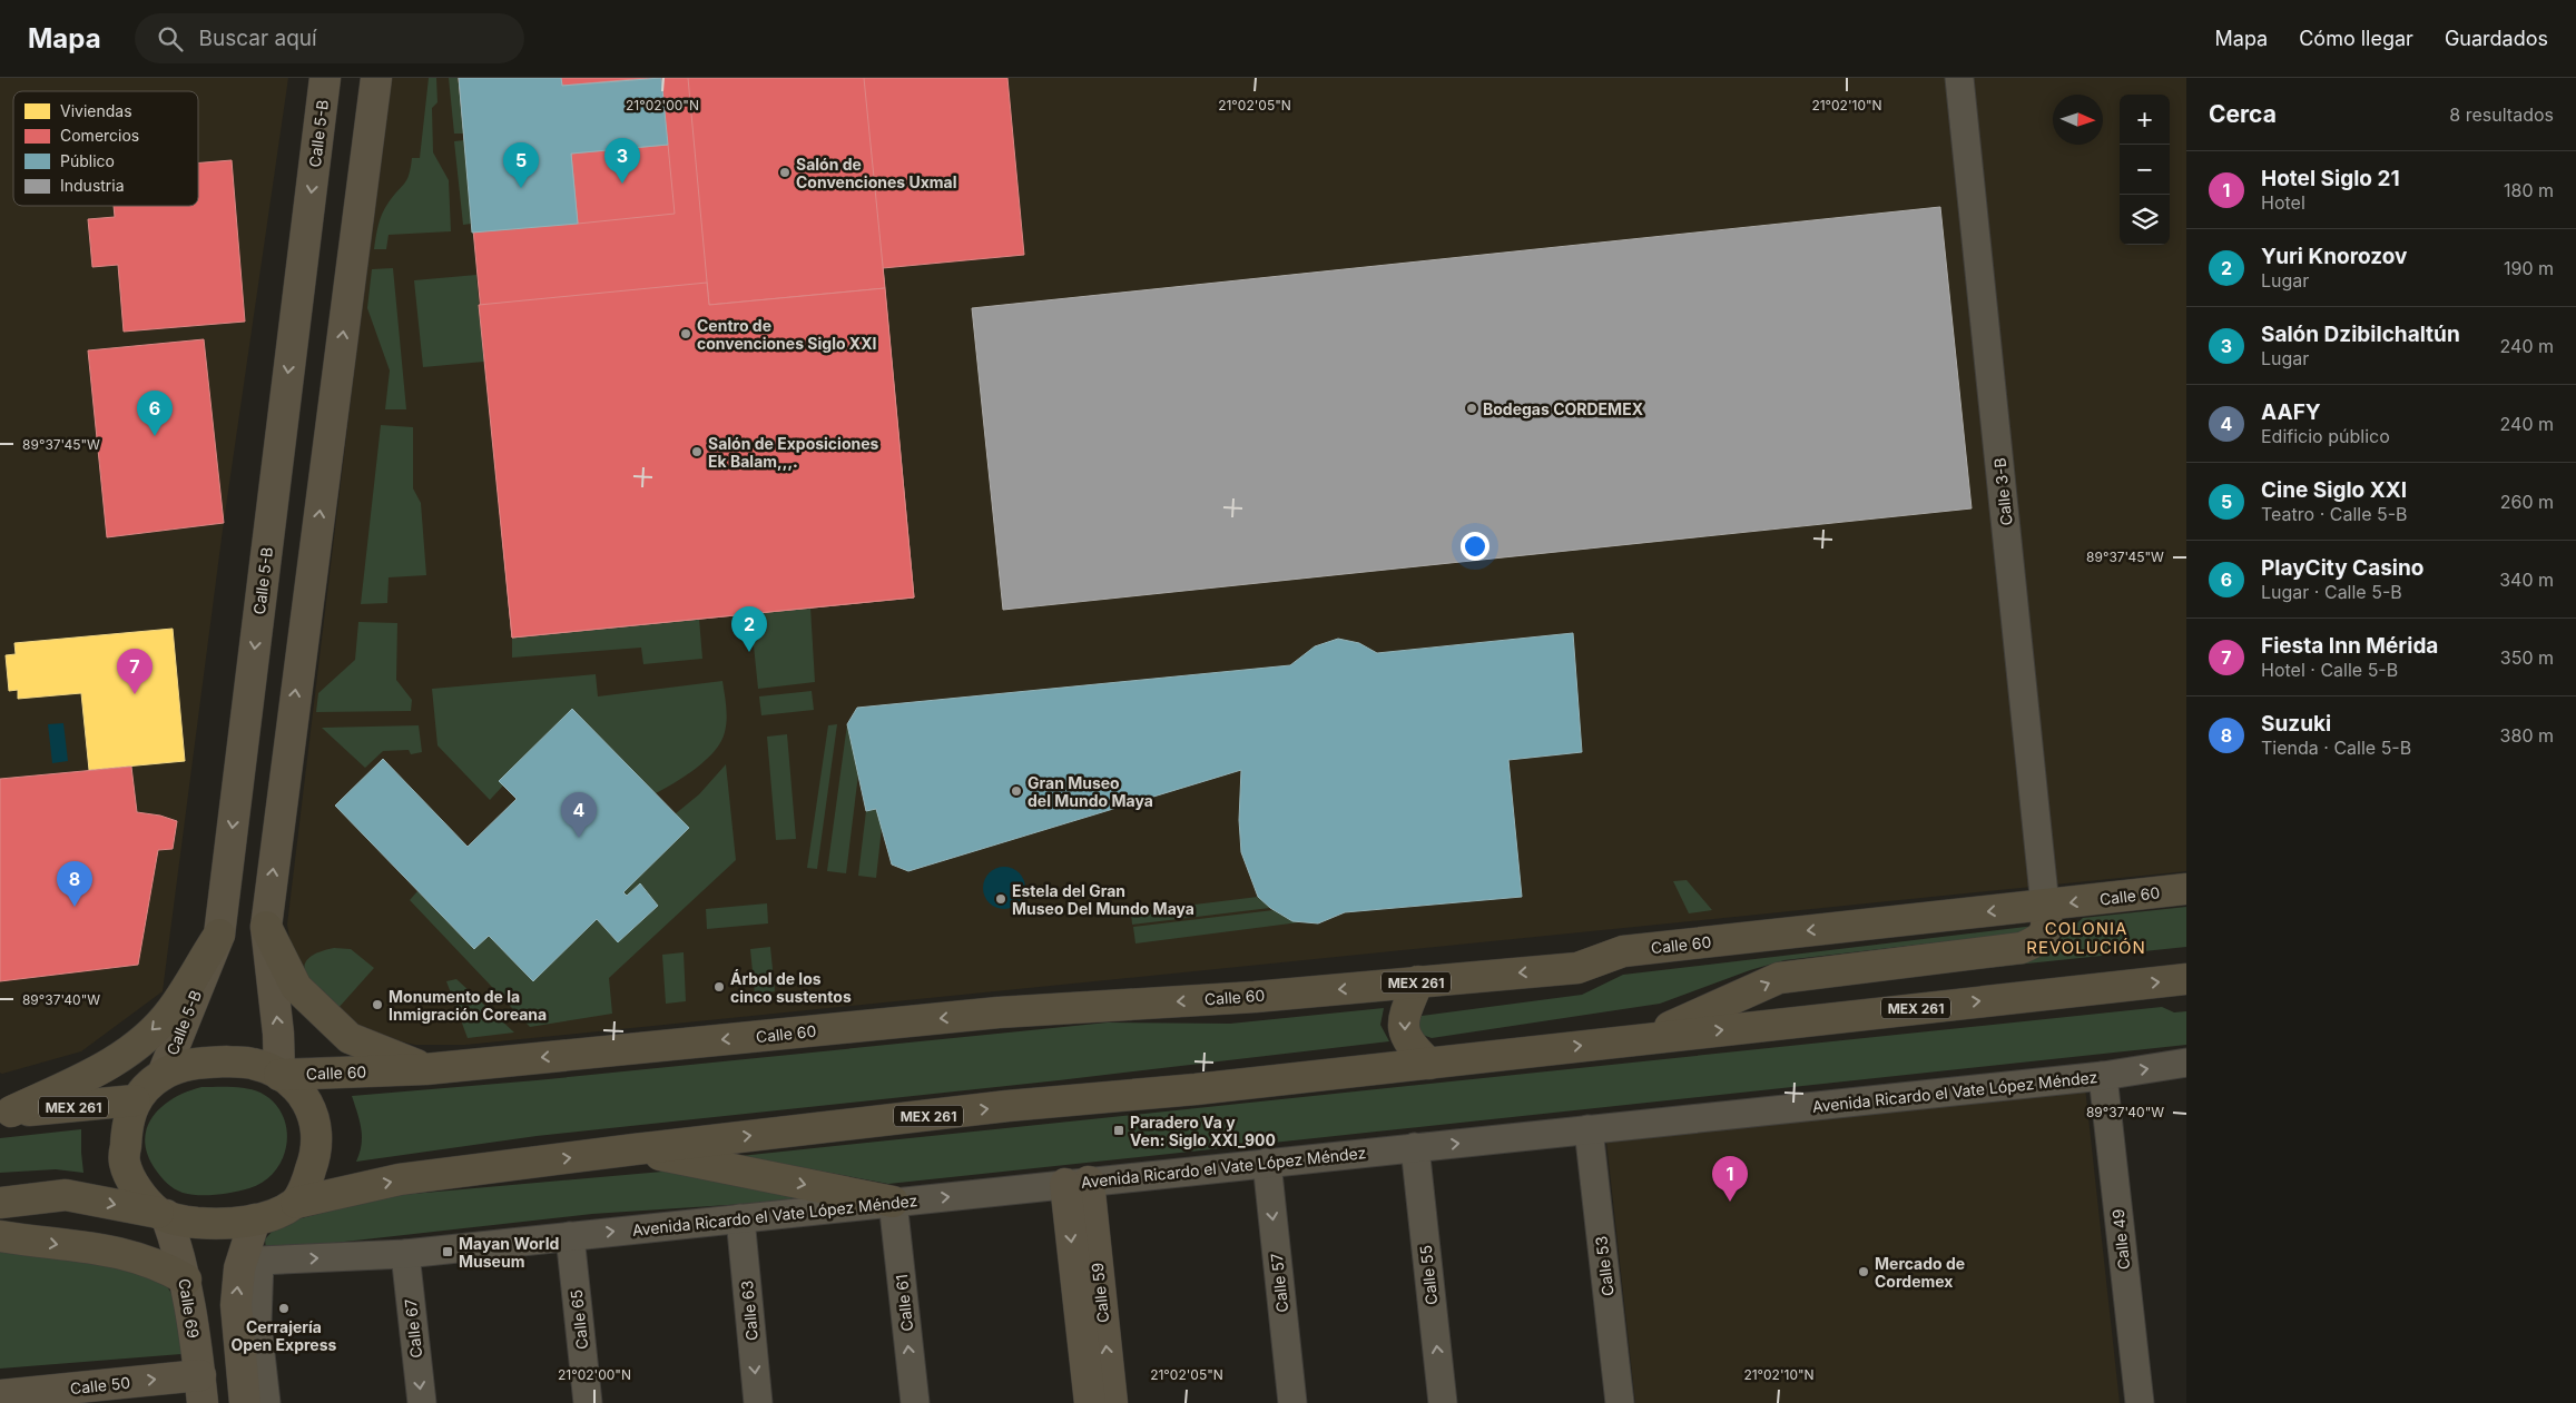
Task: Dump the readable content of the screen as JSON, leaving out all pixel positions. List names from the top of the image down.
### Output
{
  "streets": {
    "main road": ["Calle 60", "MEX 261"],
    "street": [
      "Calle 5-B",
      "Calle 3-B",
      "Avenida Ricardo el Vate López Méndez",
      "Calle 49",
      "Calle 53",
      "Calle 55",
      "Calle 57",
      "Calle 59",
      "Calle 61",
      "Calle 69",
      "Calle 63",
      "Calle 65",
      "Calle 67",
      "Calle 50"
    ]
  },
  "crossings": [
    ["Calle 5-B", "Calle 60"],
    ["Calle 5-B", "MEX 261"],
    ["Calle 5-B", "Calle 69"],
    ["Calle 3-B", "Calle 60"],
    ["Calle 60", "MEX 261"],
    ["Calle 60", "Calle 69"],
    ["MEX 261", "Calle 69"],
    ["Avenida Ricardo el Vate López Méndez", "Calle 49"],
    ["Avenida Ricardo el Vate López Méndez", "Calle 53"],
    ["Avenida Ricardo el Vate López Méndez", "Calle 55"],
    ["Avenida Ricardo el Vate López Méndez", "Calle 57"],
    ["Avenida Ricardo el Vate López Méndez", "Calle 59"],
    ["Avenida Ricardo el Vate López Méndez", "Calle 61"],
    ["Avenida Ricardo el Vate López Méndez", "Calle 63"],
    ["Avenida Ricardo el Vate López Méndez", "Calle 65"],
    ["Avenida Ricardo el Vate López Méndez", "Calle 67"],
    ["Calle 69", "Calle 50"]
  ],
  "one_way": [
    "Avenida Ricardo el Vate López Méndez",
    "Calle 55",
    "Calle 57",
    "Calle 61",
    "Calle 63",
    "Calle 50"
  ],
  "districts": ["COLONIA REVOLUCIÓN"],
  "places": {
    "other": [
      "Salón de Convenciones Uxmal",
      "Centro de convenciones Siglo XXI",
      "Bodegas CORDEMEX",
      "Salón de Exposiciones Ek Balam,,,.",
      "Gran Museo del Mundo Maya",
      "Estela del Gran Museo Del Mundo Maya",
      "Árbol de los cinco sustentos",
      "Monumento de la Inmigración Coreana",
      "Mercado de Cordemex",
      "Cerrajería Open Express"
    ],
    "transit": ["Paradero Va y Ven: Siglo XXI_900", "Mayan World Museum"]
  },
  "legend": [
    "Viviendas",
    "Comercios",
    "Público",
    "Industria"
  ],
  "north": "right",
  "page": {
    "header": "Mapa",
    "search": "Buscar aquí",
    "nav": ["Mapa", "Cómo llegar", "Guardados"],
    "heading": ["Cerca", "8 resultados"],
    "map_buttons": ["+", "−"],
    "pins": [
      "3",
      "5",
      "6",
      "2",
      "7",
      "4",
      "8",
      "1"
    ],
    "list": [
      {
        "mark": "1",
        "name": "Hotel Siglo 21",
        "note": "Hotel",
        "value": "180 m"
      },
      {
        "mark": "2",
        "name": "Yuri Knorozov",
        "note": "Lugar",
        "value": "190 m"
      },
      {
        "mark": "3",
        "name": "Salón Dzibilchaltún",
        "note": "Lugar",
        "value": "240 m"
      },
      {
        "mark": "4",
        "name": "AAFY",
        "note": "Edificio público",
        "value": "240 m"
      },
      {
        "mark": "5",
        "name": "Cine Siglo XXI",
        "note": "Teatro · Calle 5-B",
        "value": "260 m"
      },
      {
        "mark": "6",
        "name": "PlayCity Casino",
        "note": "Lugar · Calle 5-B",
        "value": "340 m"
      },
      {
        "mark": "7",
        "name": "Fiesta Inn Mérida",
        "note": "Hotel · Calle 5-B",
        "value": "350 m"
      },
      {
        "mark": "8",
        "name": "Suzuki",
        "note": "Tienda · Calle 5-B",
        "value": "380 m"
      }
    ]
  },
  "coordinates": [
    "21°02'00\"N",
    "21°02'05\"N",
    "21°02'10\"N",
    "89°37'45\"W",
    "89°37'40\"W"
  ]
}
